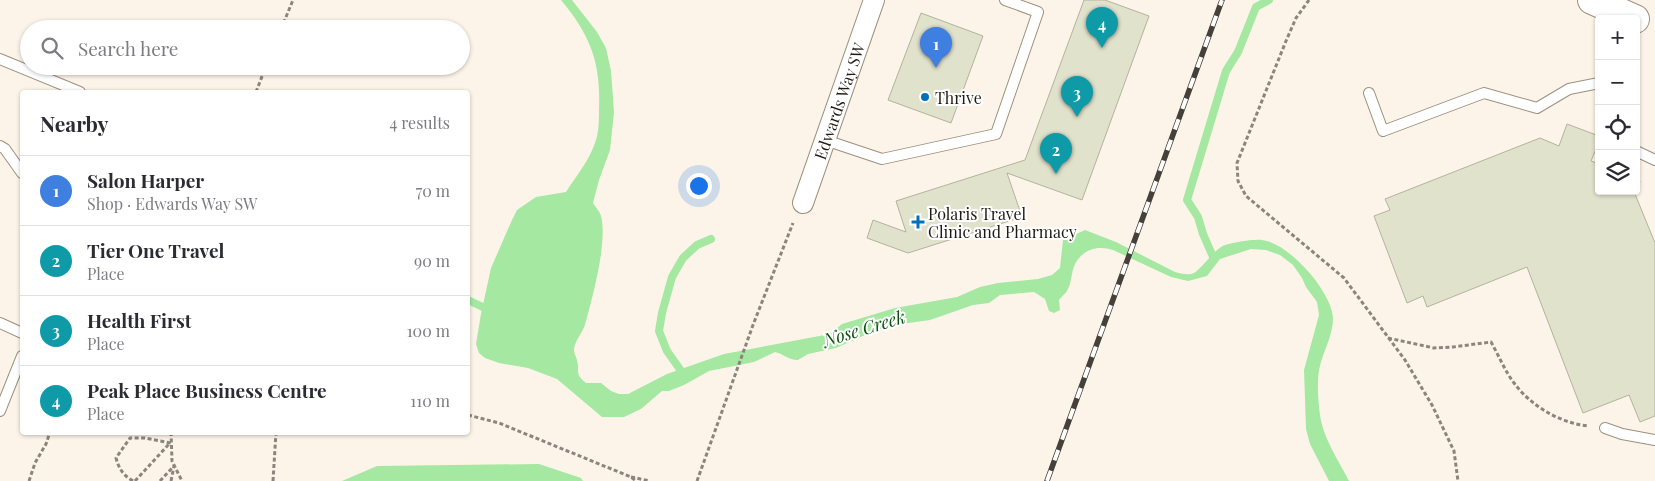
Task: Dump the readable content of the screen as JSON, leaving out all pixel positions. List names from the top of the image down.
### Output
{
  "streets": {
    "street": ["Edwards Way SW"]
  },
  "water": ["Nose Creek"],
  "places": {
    "other": ["Thrive"],
    "health": ["Polaris Travel Clinic and Pharmacy"]
  },
  "page": {
    "pins": [
      "4",
      "1",
      "3",
      "2"
    ],
    "map_buttons": ["+", "−"],
    "search": "Search here",
    "heading": ["Nearby", "4 results"],
    "list": [
      {
        "mark": "1",
        "name": "Salon Harper",
        "note": "Shop · Edwards Way SW",
        "value": "70 m"
      },
      {
        "mark": "2",
        "name": "Tier One Travel",
        "note": "Place",
        "value": "90 m"
      },
      {
        "mark": "3",
        "name": "Health First",
        "note": "Place",
        "value": "100 m"
      },
      {
        "mark": "4",
        "name": "Peak Place Business Centre",
        "note": "Place",
        "value": "110 m"
      }
    ]
  }
}
